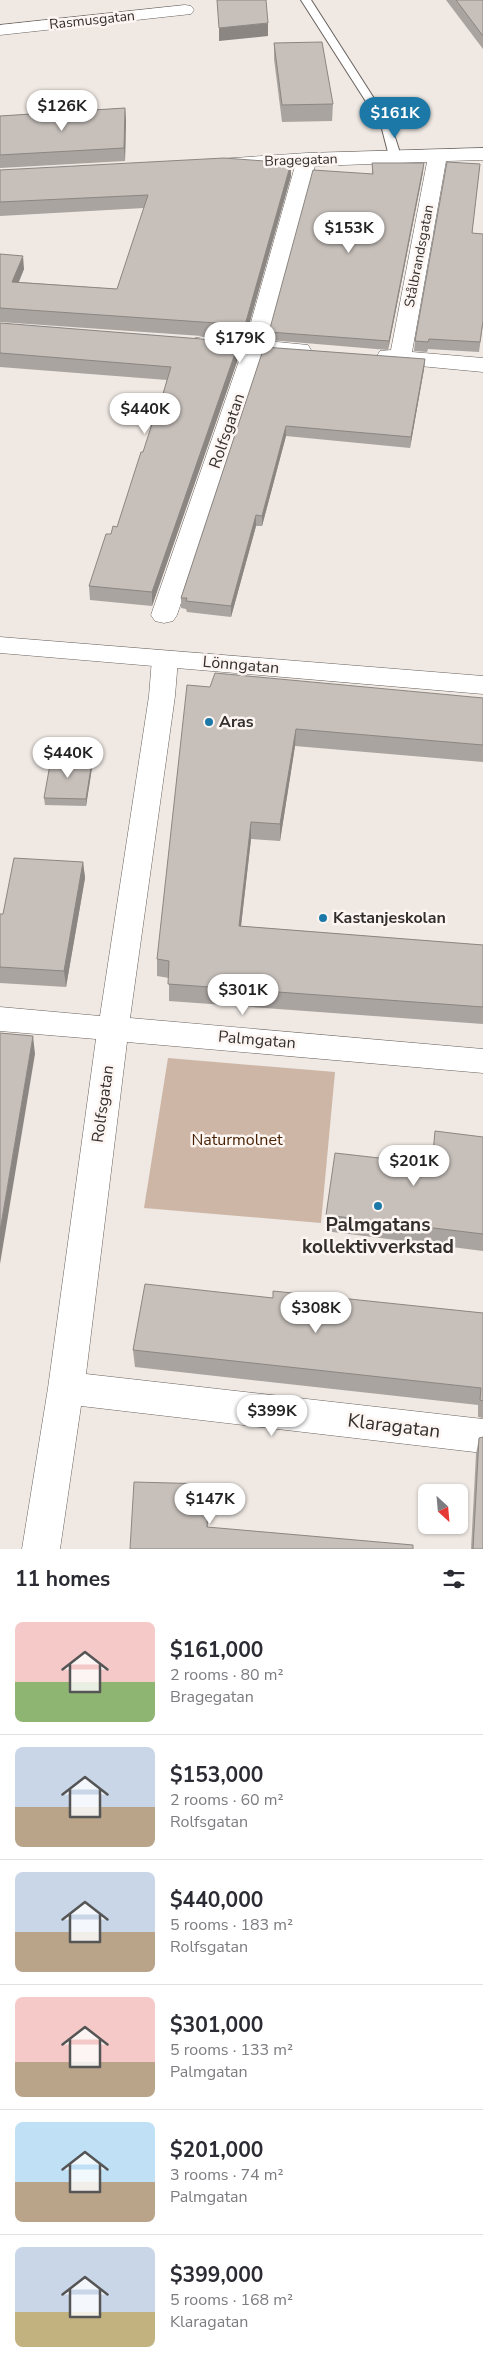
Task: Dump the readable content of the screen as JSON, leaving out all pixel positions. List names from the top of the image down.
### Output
{
  "streets": {
    "street": [
      "Rasmusgatan",
      "Bragegatan",
      "Stålbrandsgatan",
      "Rolfsgatan",
      "Lönngatan",
      "Palmgatan",
      "Klaragatan"
    ]
  },
  "crossings": [
    ["Bragegatan", "Stålbrandsgatan"],
    ["Bragegatan", "Rolfsgatan"],
    ["Rolfsgatan", "Lönngatan"],
    ["Rolfsgatan", "Palmgatan"],
    ["Rolfsgatan", "Klaragatan"]
  ],
  "parks": ["Naturmolnet"],
  "places": ["Aras", "Kastanjeskolan", "Palmgatans kollektivverkstad"],
  "north": "bottom right",
  "page": {
    "price": [
      "$126K",
      "$161K",
      "$153K",
      "$179K",
      "$440K",
      "$440K",
      "$301K",
      "$201K",
      "$308K",
      "$399K",
      "$147K"
    ],
    "heading": "11 homes",
    "list": [
      {
        "name": "$161,000",
        "note": "2 rooms · 80 m² · Bragegatan"
      },
      {
        "name": "$153,000",
        "note": "2 rooms · 60 m² · Rolfsgatan"
      },
      {
        "name": "$440,000",
        "note": "5 rooms · 183 m² · Rolfsgatan"
      },
      {
        "name": "$301,000",
        "note": "5 rooms · 133 m² · Palmgatan"
      },
      {
        "name": "$201,000",
        "note": "3 rooms · 74 m² · Palmgatan"
      },
      {
        "name": "$399,000",
        "note": "5 rooms · 168 m² · Klaragatan"
      }
    ]
  }
}
